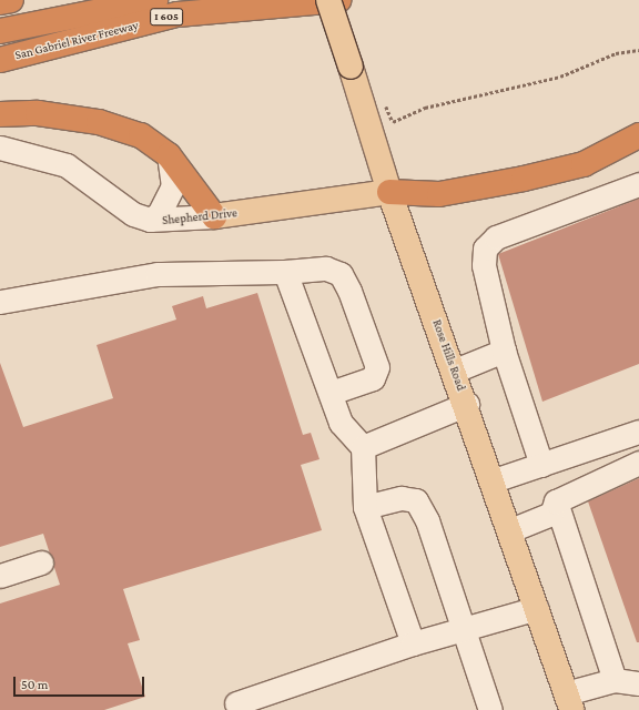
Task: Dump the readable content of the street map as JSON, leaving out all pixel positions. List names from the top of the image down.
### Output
{
  "streets": {
    "highway": ["I 605", "San Gabriel River Freeway"],
    "main road": ["Shepherd Drive", "Rose Hills Road"]
  },
  "crossings": [
    ["Shepherd Drive", "Rose Hills Road"]
  ],
  "scale_bar": "50 m"
}
